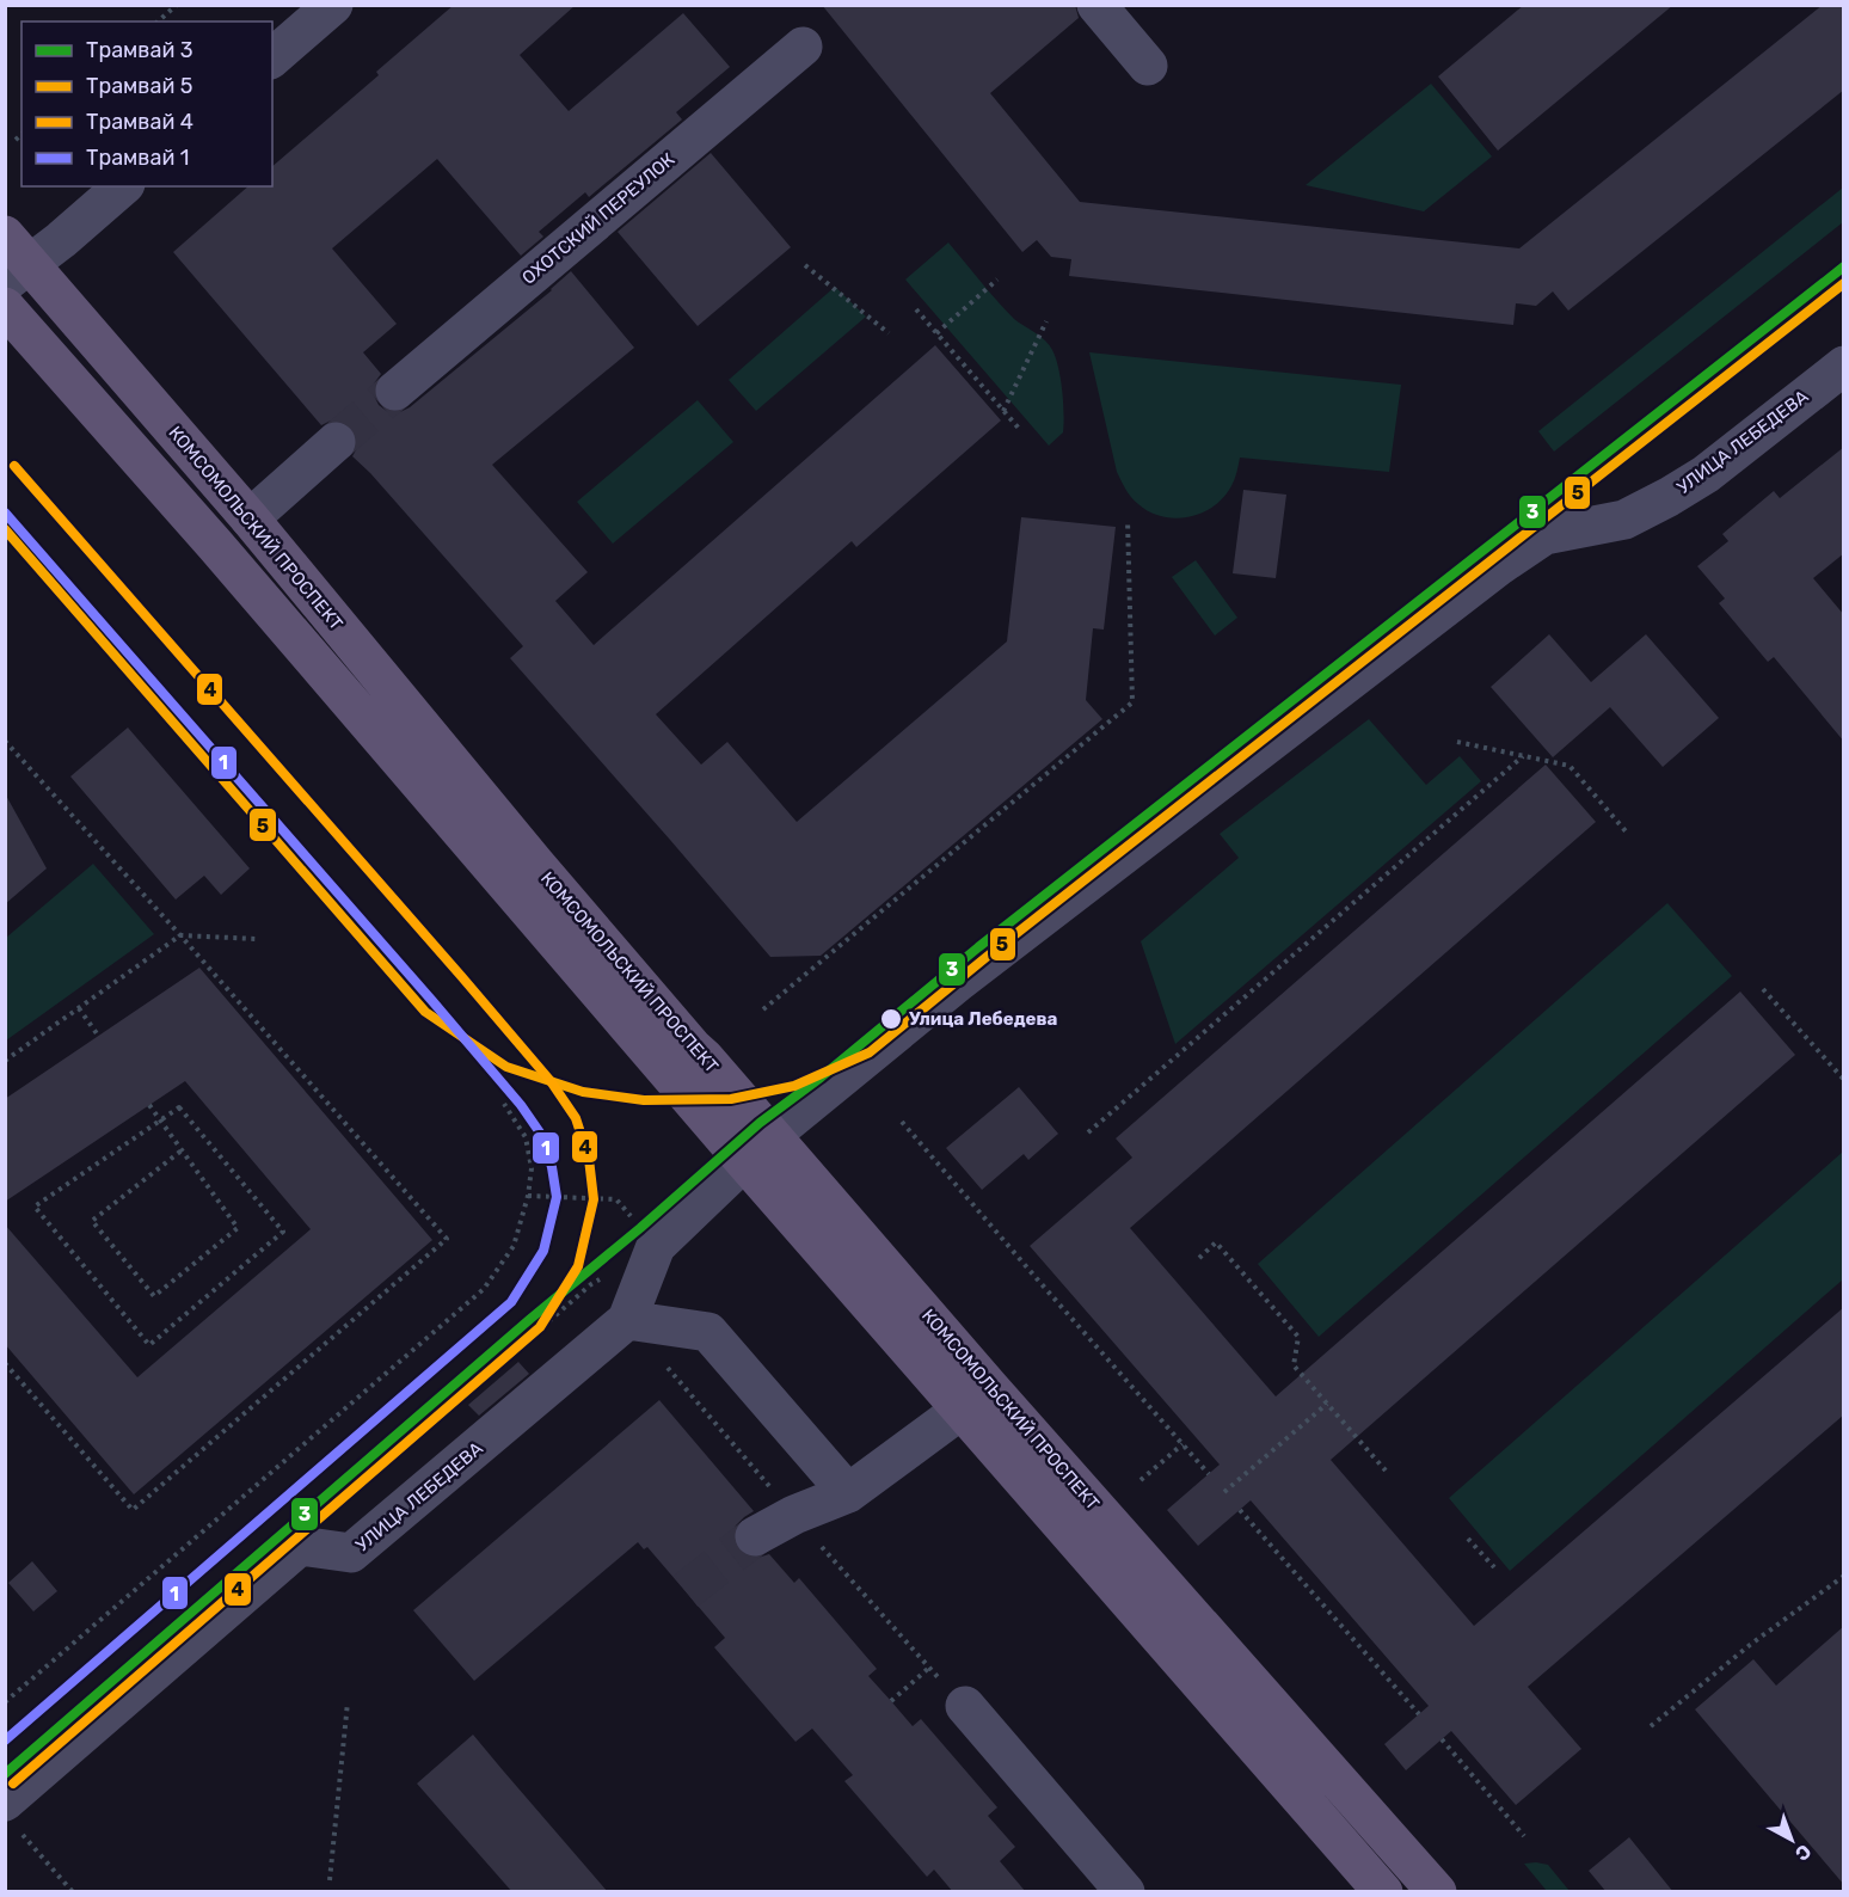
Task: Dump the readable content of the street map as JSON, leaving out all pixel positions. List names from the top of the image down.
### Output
{
  "streets": {
    "main road": ["КОМСОМОЛЬСКИЙ ПРОСПЕКТ"],
    "street": ["ОХОТСКИЙ ПЕРЕУЛОК", "УЛИЦА ЛЕБЕДЕВА"]
  },
  "crossings": [
    ["УЛИЦА ЛЕБЕДЕВА", "КОМСОМОЛЬСКИЙ ПРОСПЕКТ"]
  ],
  "places": ["Улица Лебедева"],
  "lines": [
    "tram line 3",
    "tram line 5",
    "tram line 4",
    "tram line 1"
  ],
  "legend": [
    "Трамвай 3",
    "Трамвай 5",
    "Трамвай 4",
    "Трамвай 1"
  ],
  "north": "bottom right"
}
